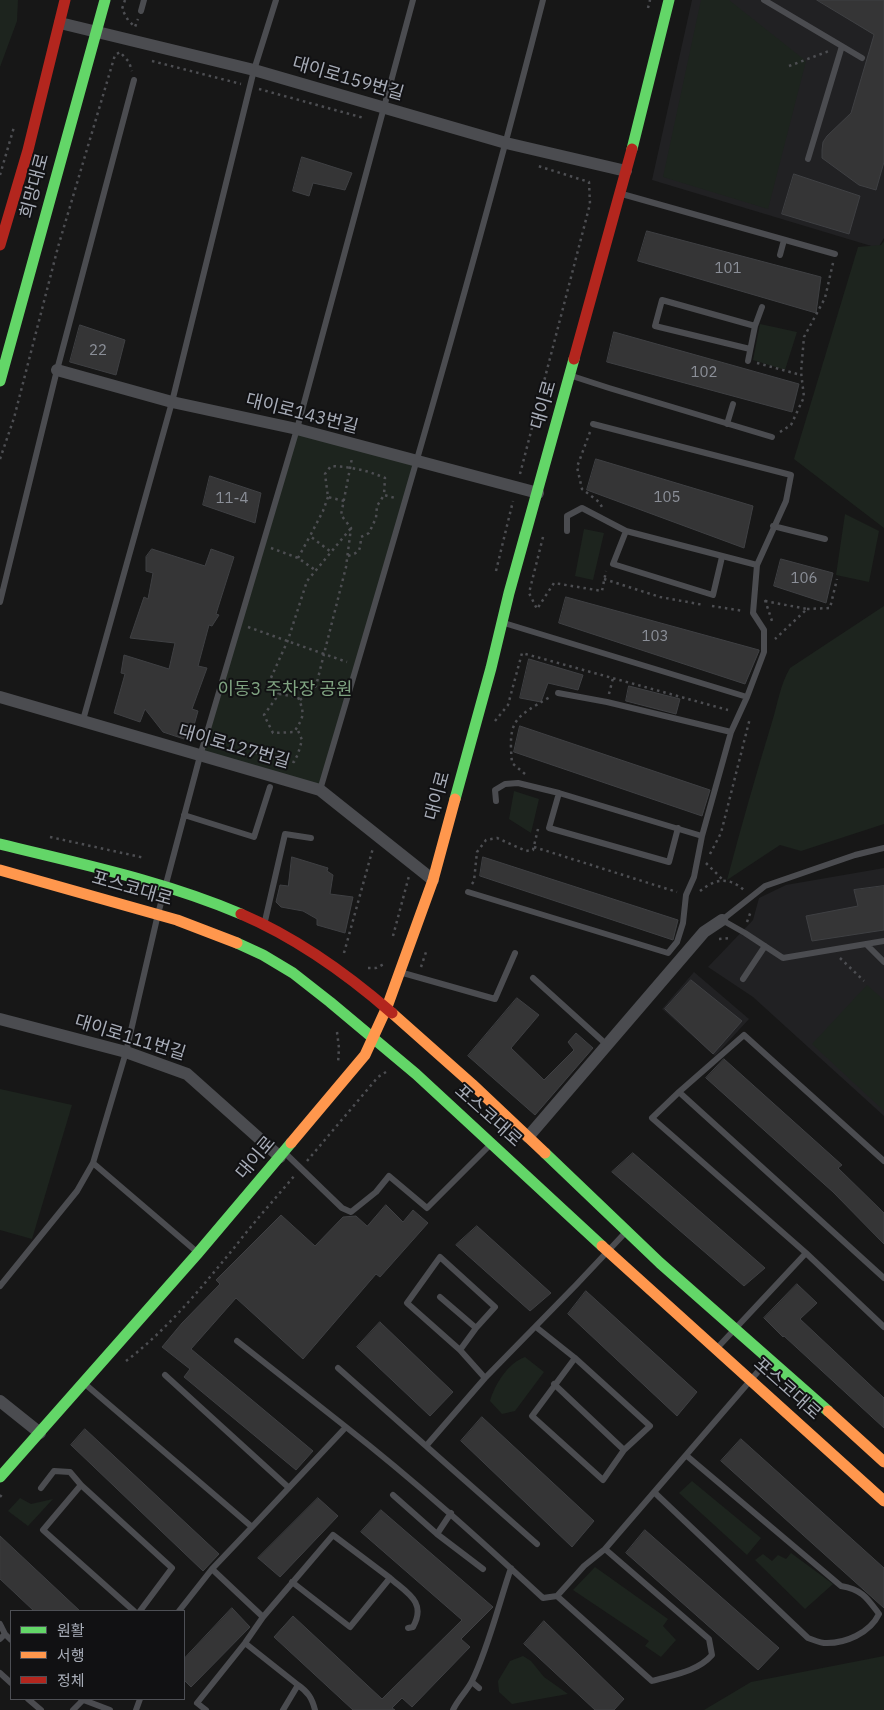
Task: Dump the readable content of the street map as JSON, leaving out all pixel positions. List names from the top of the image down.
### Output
{
  "streets": {
    "main road": ["희망대로", "대이로", "포스코대로"],
    "street": [
      "대이로159번길",
      "대이로143번길",
      "대이로127번길",
      "대이로111번길"
    ]
  },
  "crossings": [
    ["대이로159번길", "희망대로"],
    ["대이로159번길", "대이로"],
    ["대이로", "대이로143번길"],
    ["대이로", "대이로127번길"],
    ["대이로", "포스코대로"],
    ["대이로", "대이로111번길"]
  ],
  "parks": ["이동3 주차장 공원"],
  "house_numbers": [
    "101",
    "22",
    "102",
    "105",
    "11-4",
    "106",
    "103"
  ],
  "legend": ["원활", "서행", "정체"]
}
